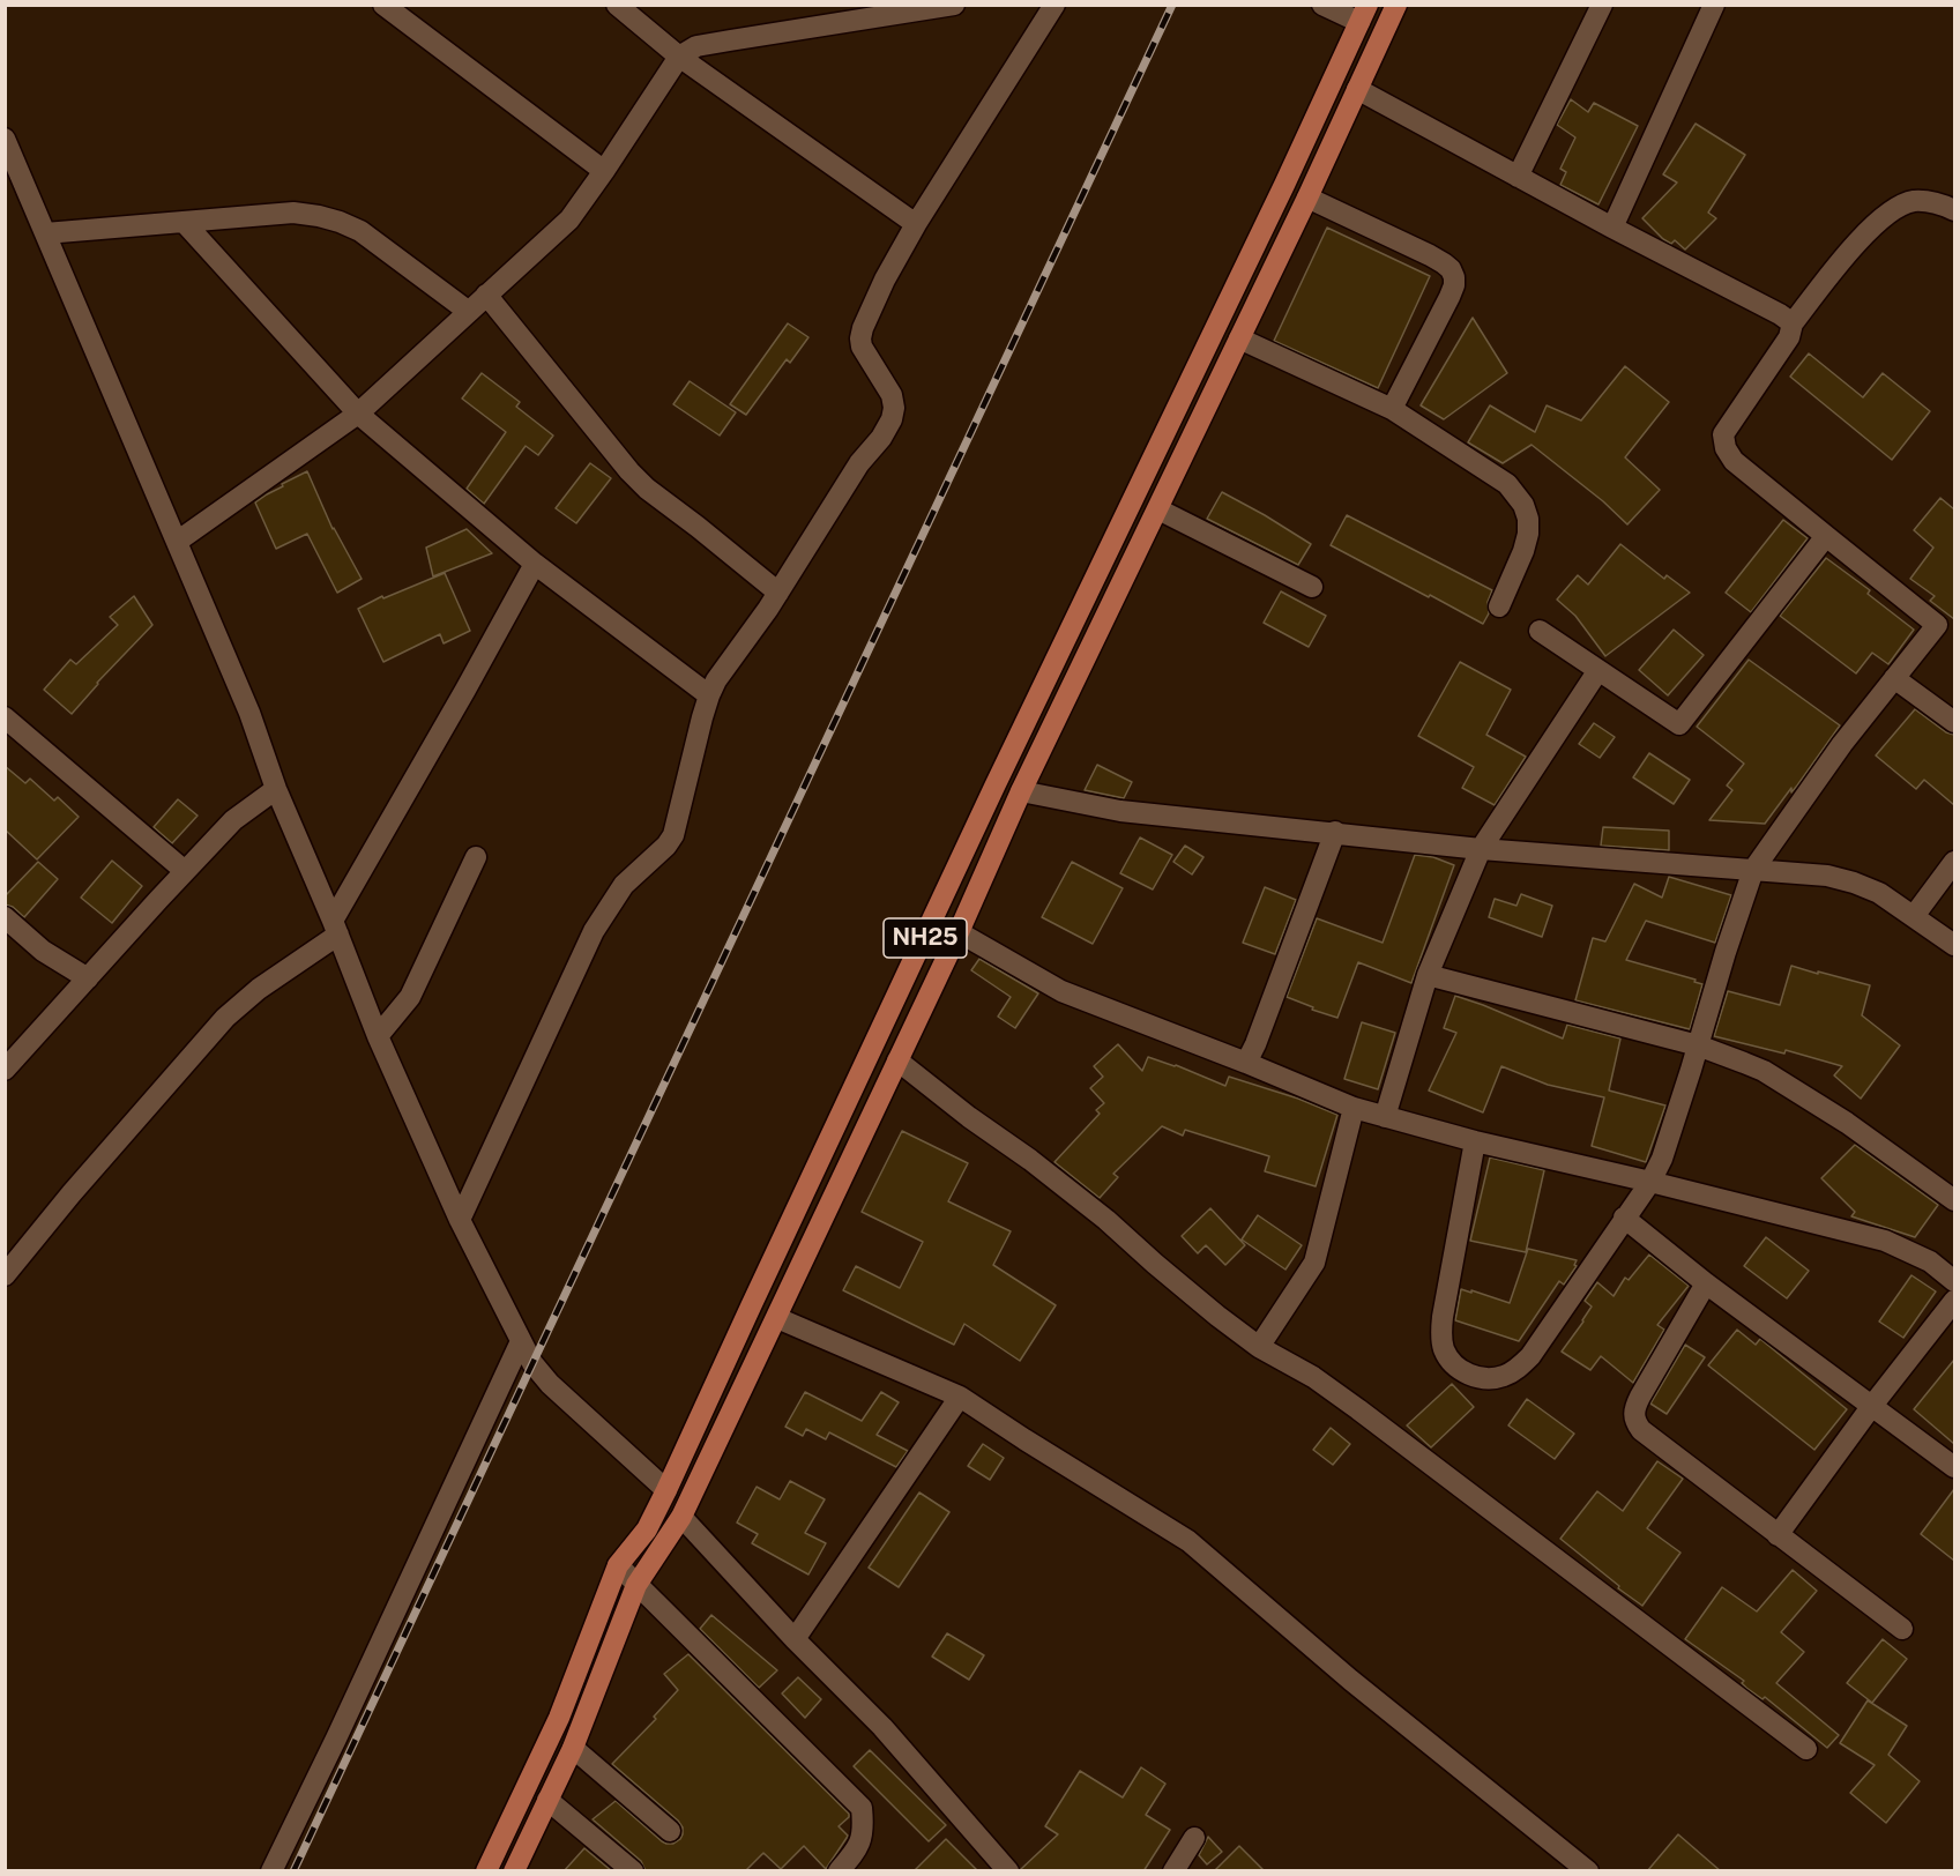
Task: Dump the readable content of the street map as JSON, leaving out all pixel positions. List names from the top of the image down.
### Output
{
  "streets": {
    "main road": ["NH25"]
  }
}
